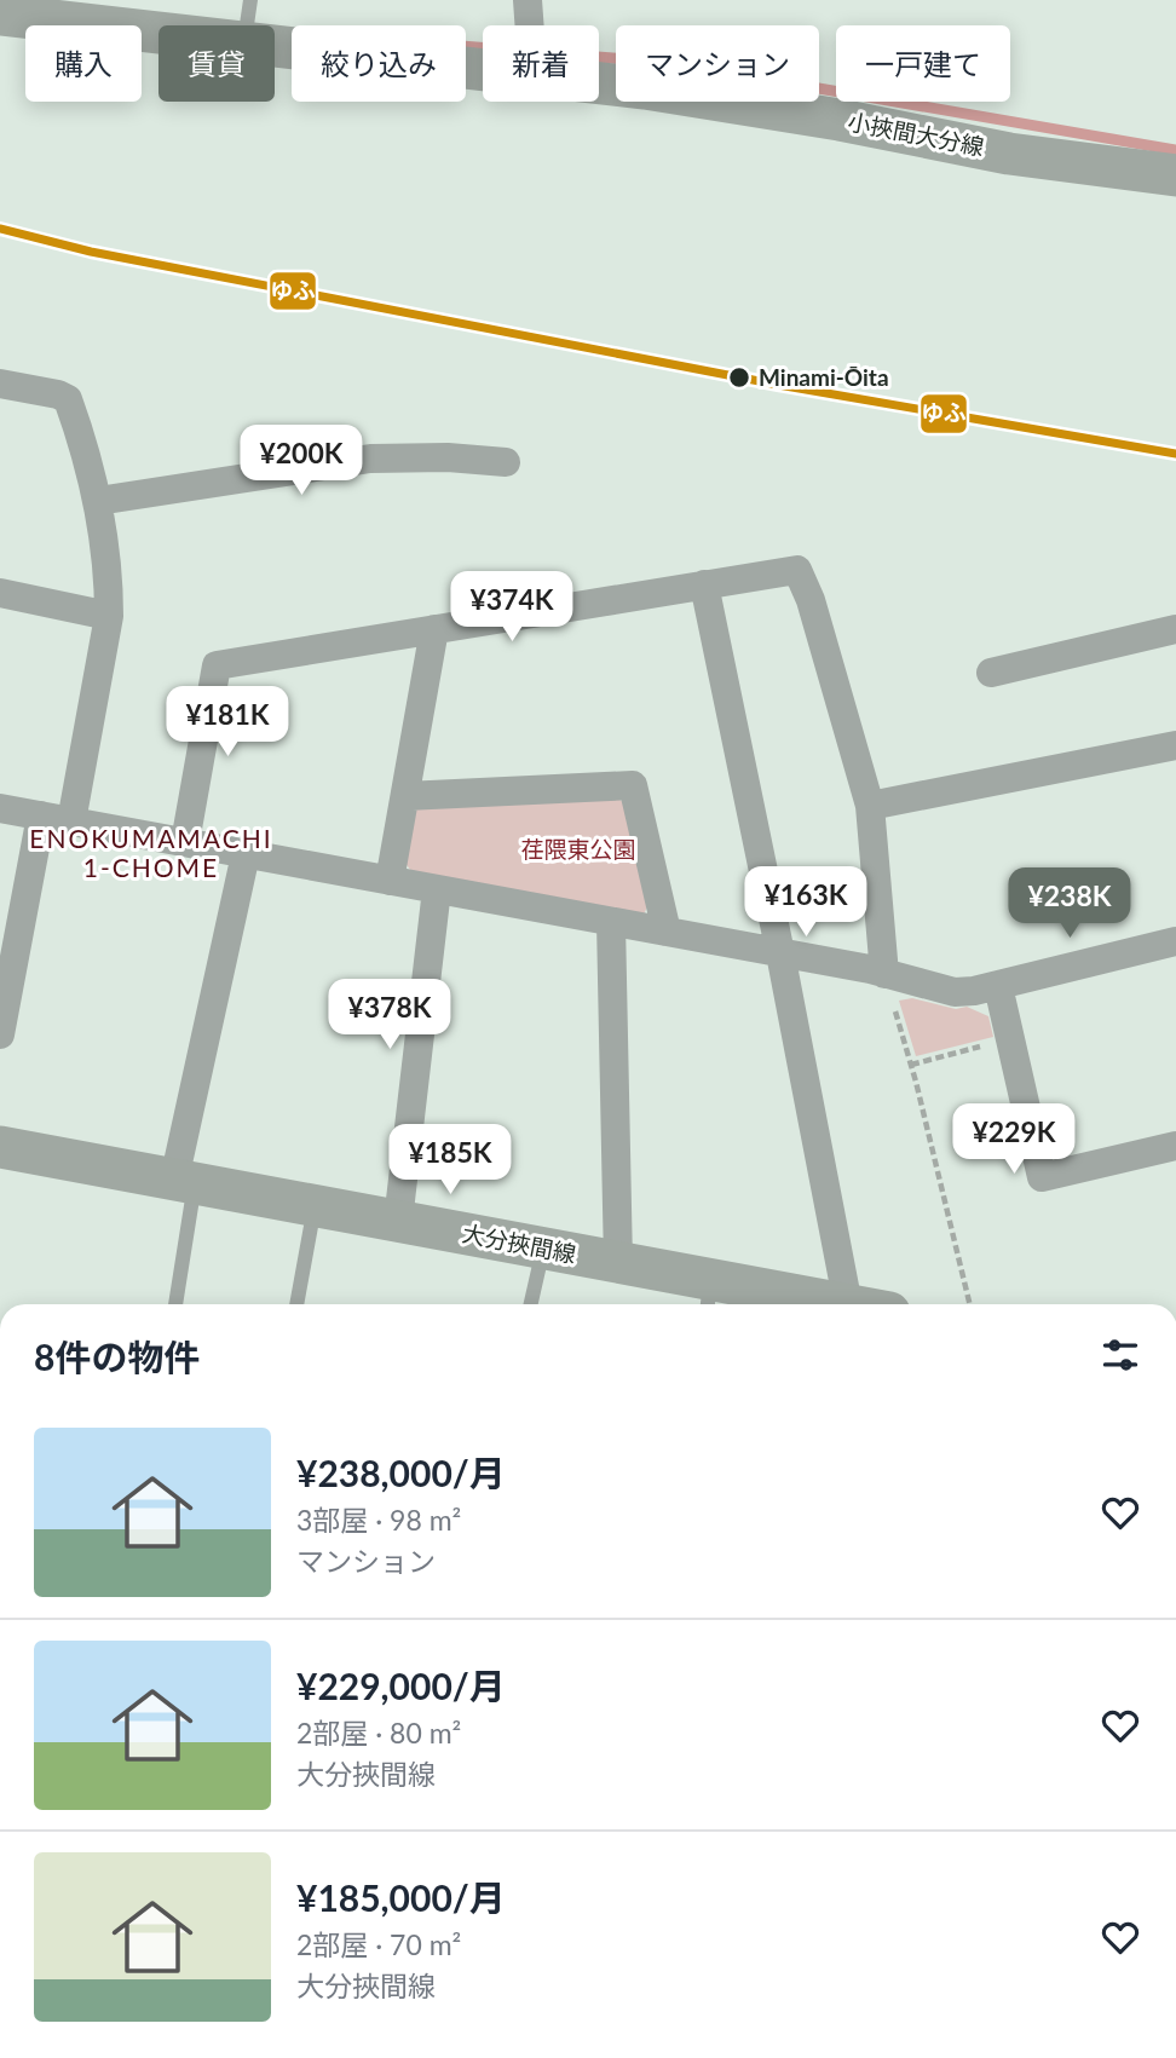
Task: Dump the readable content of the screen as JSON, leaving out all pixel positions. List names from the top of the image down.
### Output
{
  "streets": {
    "main road": ["小挾間大分線", "大分挾間線"]
  },
  "districts": ["ENOKUMAMACHI 1-CHOME"],
  "parks": ["荏隈東公園"],
  "places": ["Minami-Ōita"],
  "lines": ["transit line ゆふ"],
  "page": {
    "chip": [
      "購入",
      "賃貸",
      "絞り込み",
      "新着",
      "マンション",
      "一戸建て"
    ],
    "price": [
      "¥200K",
      "¥374K",
      "¥181K",
      "¥163K",
      "¥238K",
      "¥378K",
      "¥229K",
      "¥185K"
    ],
    "heading": "8件の物件",
    "list": [
      {
        "name": "¥238,000/月",
        "note": "3部屋 · 98 m² · マンション"
      },
      {
        "name": "¥229,000/月",
        "note": "2部屋 · 80 m² · 大分挾間線"
      },
      {
        "name": "¥185,000/月",
        "note": "2部屋 · 70 m² · 大分挾間線"
      }
    ]
  }
}
